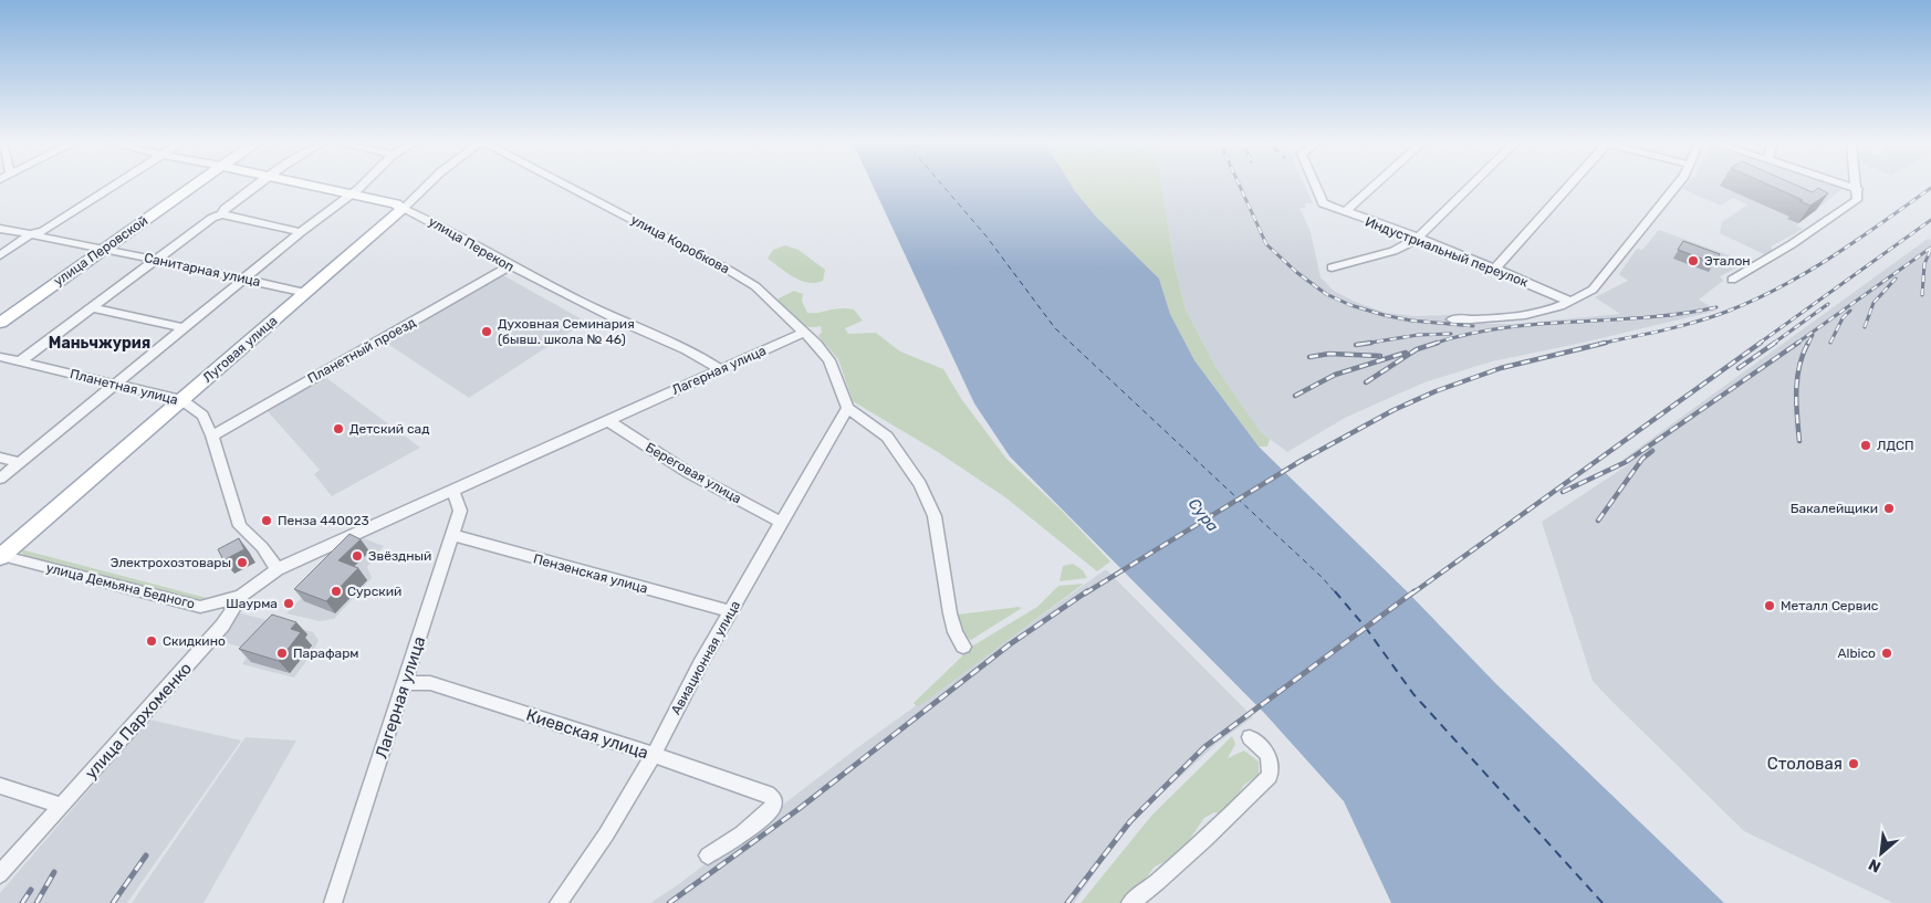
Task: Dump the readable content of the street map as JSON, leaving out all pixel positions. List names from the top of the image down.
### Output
{
  "streets": {
    "main road": ["улица Перекоп", "улица Перовской", "Луговая улица"],
    "street": [
      "улица Коробкова",
      "Индустриальный переулок",
      "Санитарная улица",
      "Планетный проезд",
      "Лагерная улица",
      "Планетная улица",
      "Береговая улица",
      "Пензенская улица",
      "улица Демьяна Бедного",
      "Авиационная улица",
      "улица Пархоменко",
      "Киевская улица"
    ]
  },
  "crossings": [
    ["улица Перекоп", "Луговая улица"],
    ["улица Перекоп", "Планетный проезд"],
    ["улица Перекоп", "Лагерная улица"],
    ["улица Коробкова", "Лагерная улица"],
    ["улица Коробкова", "Авиационная улица"],
    ["улица Перовской", "Санитарная улица"],
    ["Санитарная улица", "Луговая улица"],
    ["Луговая улица", "Планетная улица"],
    ["Луговая улица", "улица Демьяна Бедного"],
    ["Планетный проезд", "Планетная улица"],
    ["Лагерная улица", "Планетная улица"],
    ["Лагерная улица", "Береговая улица"],
    ["Лагерная улица", "Пензенская улица"],
    ["Лагерная улица", "улица Пархоменко"],
    ["Лагерная улица", "Киевская улица"],
    ["Планетная улица", "улица Пархоменко"],
    ["Береговая улица", "Авиационная улица"],
    ["Пензенская улица", "Авиационная улица"],
    ["улица Демьяна Бедного", "улица Пархоменко"],
    ["Авиационная улица", "Киевская улица"]
  ],
  "districts": ["Маньчжурия"],
  "water": ["Сура"],
  "places": [
    "Эталон",
    "Духовная Семинария (бывш. школа № 46)",
    "Детский сад",
    "ЛДСП",
    "Бакалейщики",
    "Пенза 440023",
    "Звёздный",
    "Электрохозтовары",
    "Сурский",
    "Шаурма",
    "Металл Сервис",
    "Скидкино",
    "Парафарм",
    "Albico",
    "Столовая"
  ],
  "north": "bottom left"
}
